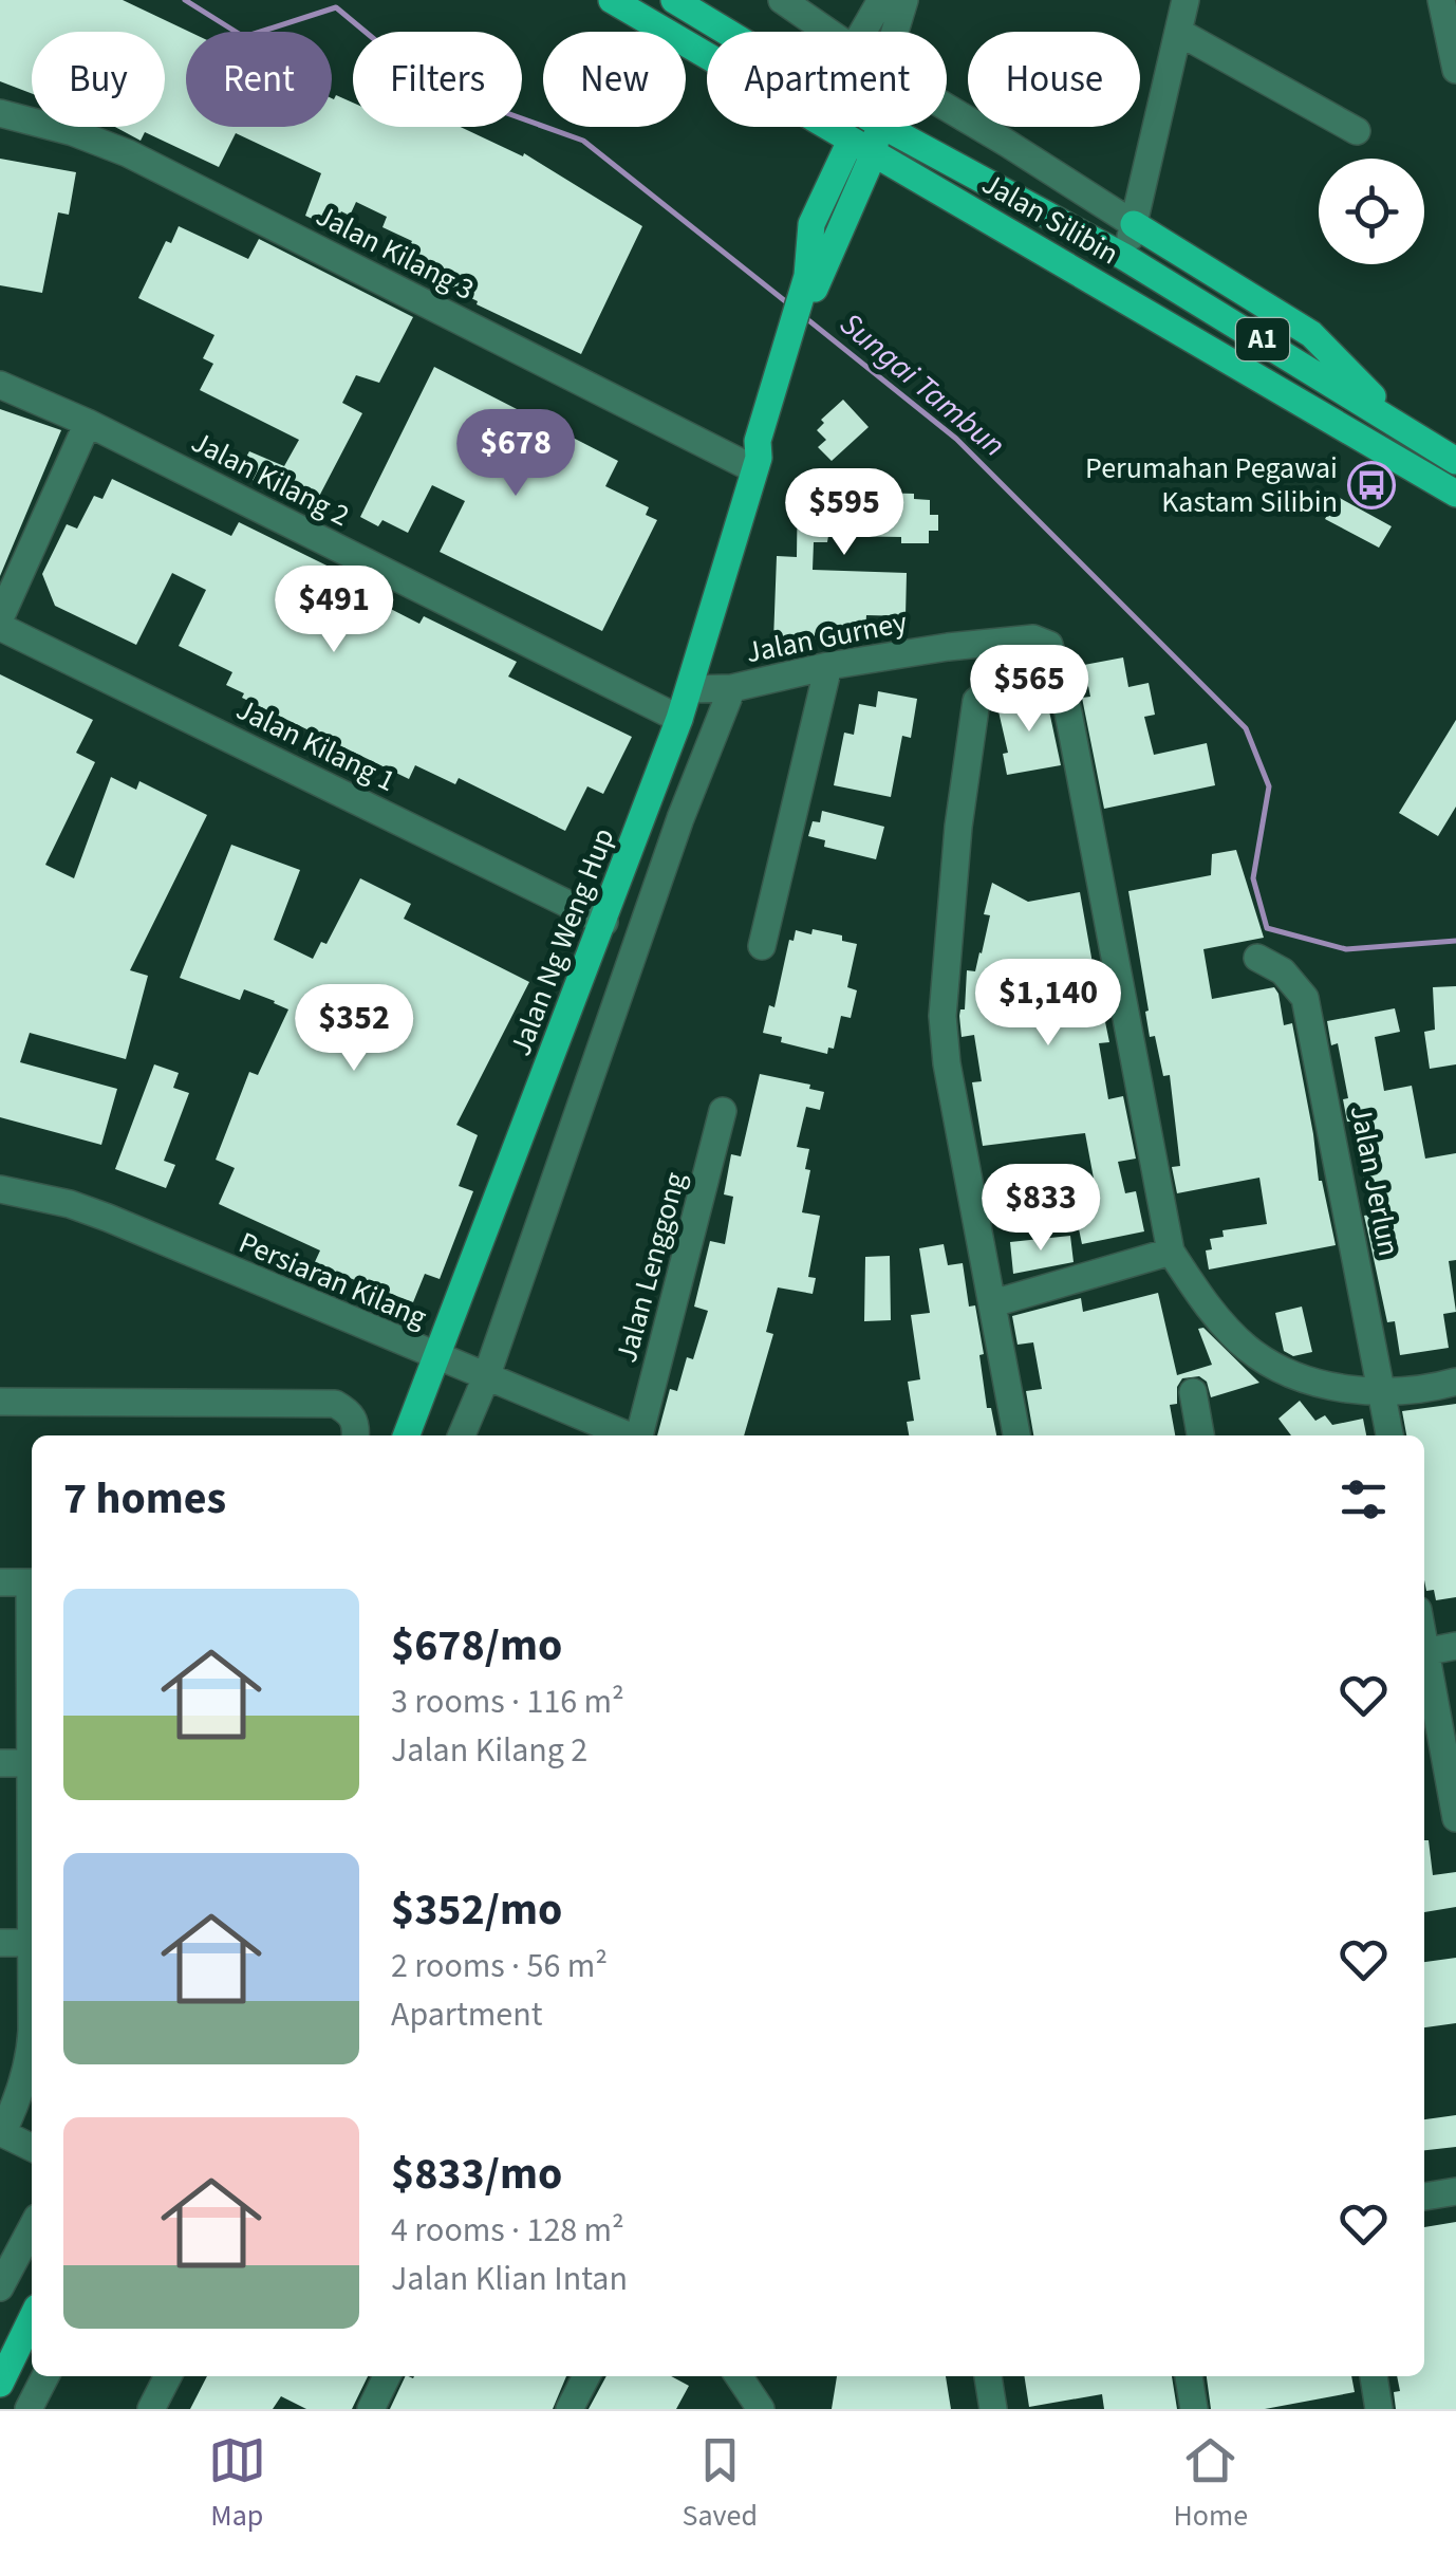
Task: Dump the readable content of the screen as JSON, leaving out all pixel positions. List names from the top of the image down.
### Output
{
  "streets": {
    "main road": ["Jalan Silibin", "A1", "Jalan Ng Weng Hup"],
    "street": [
      "Jalan Kilang 3",
      "Jalan Kilang 2",
      "Jalan Gurney",
      "Jalan Kilang 1",
      "Jalan Jerlun",
      "Jalan Lenggong",
      "Persiaran Kilang"
    ]
  },
  "crossings": [
    ["Jalan Silibin", "Jalan Ng Weng Hup"],
    ["Jalan Kilang 3", "Jalan Ng Weng Hup"],
    ["Jalan Kilang 2", "Jalan Ng Weng Hup"],
    ["Jalan Gurney", "Jalan Ng Weng Hup"],
    ["Jalan Kilang 1", "Jalan Ng Weng Hup"],
    ["Jalan Ng Weng Hup", "Persiaran Kilang"]
  ],
  "water": ["Sungai Tambun"],
  "places": {
    "bus stop": ["Perumahan Pegawai Kastam Silibin"]
  },
  "page": {
    "chip": [
      "Buy",
      "Rent",
      "Filters",
      "New",
      "Apartment",
      "House"
    ],
    "price": [
      "$678",
      "$595",
      "$491",
      "$565",
      "$1,140",
      "$352",
      "$833"
    ],
    "heading": "7 homes",
    "list": [
      {
        "name": "$678/mo",
        "note": "3 rooms · 116 m² · Jalan Kilang 2"
      },
      {
        "name": "$352/mo",
        "note": "2 rooms · 56 m² · Apartment"
      },
      {
        "name": "$833/mo",
        "note": "4 rooms · 128 m² · Jalan Klian Intan"
      }
    ],
    "tabs": ["Map", "Saved", "Home"]
  }
}
